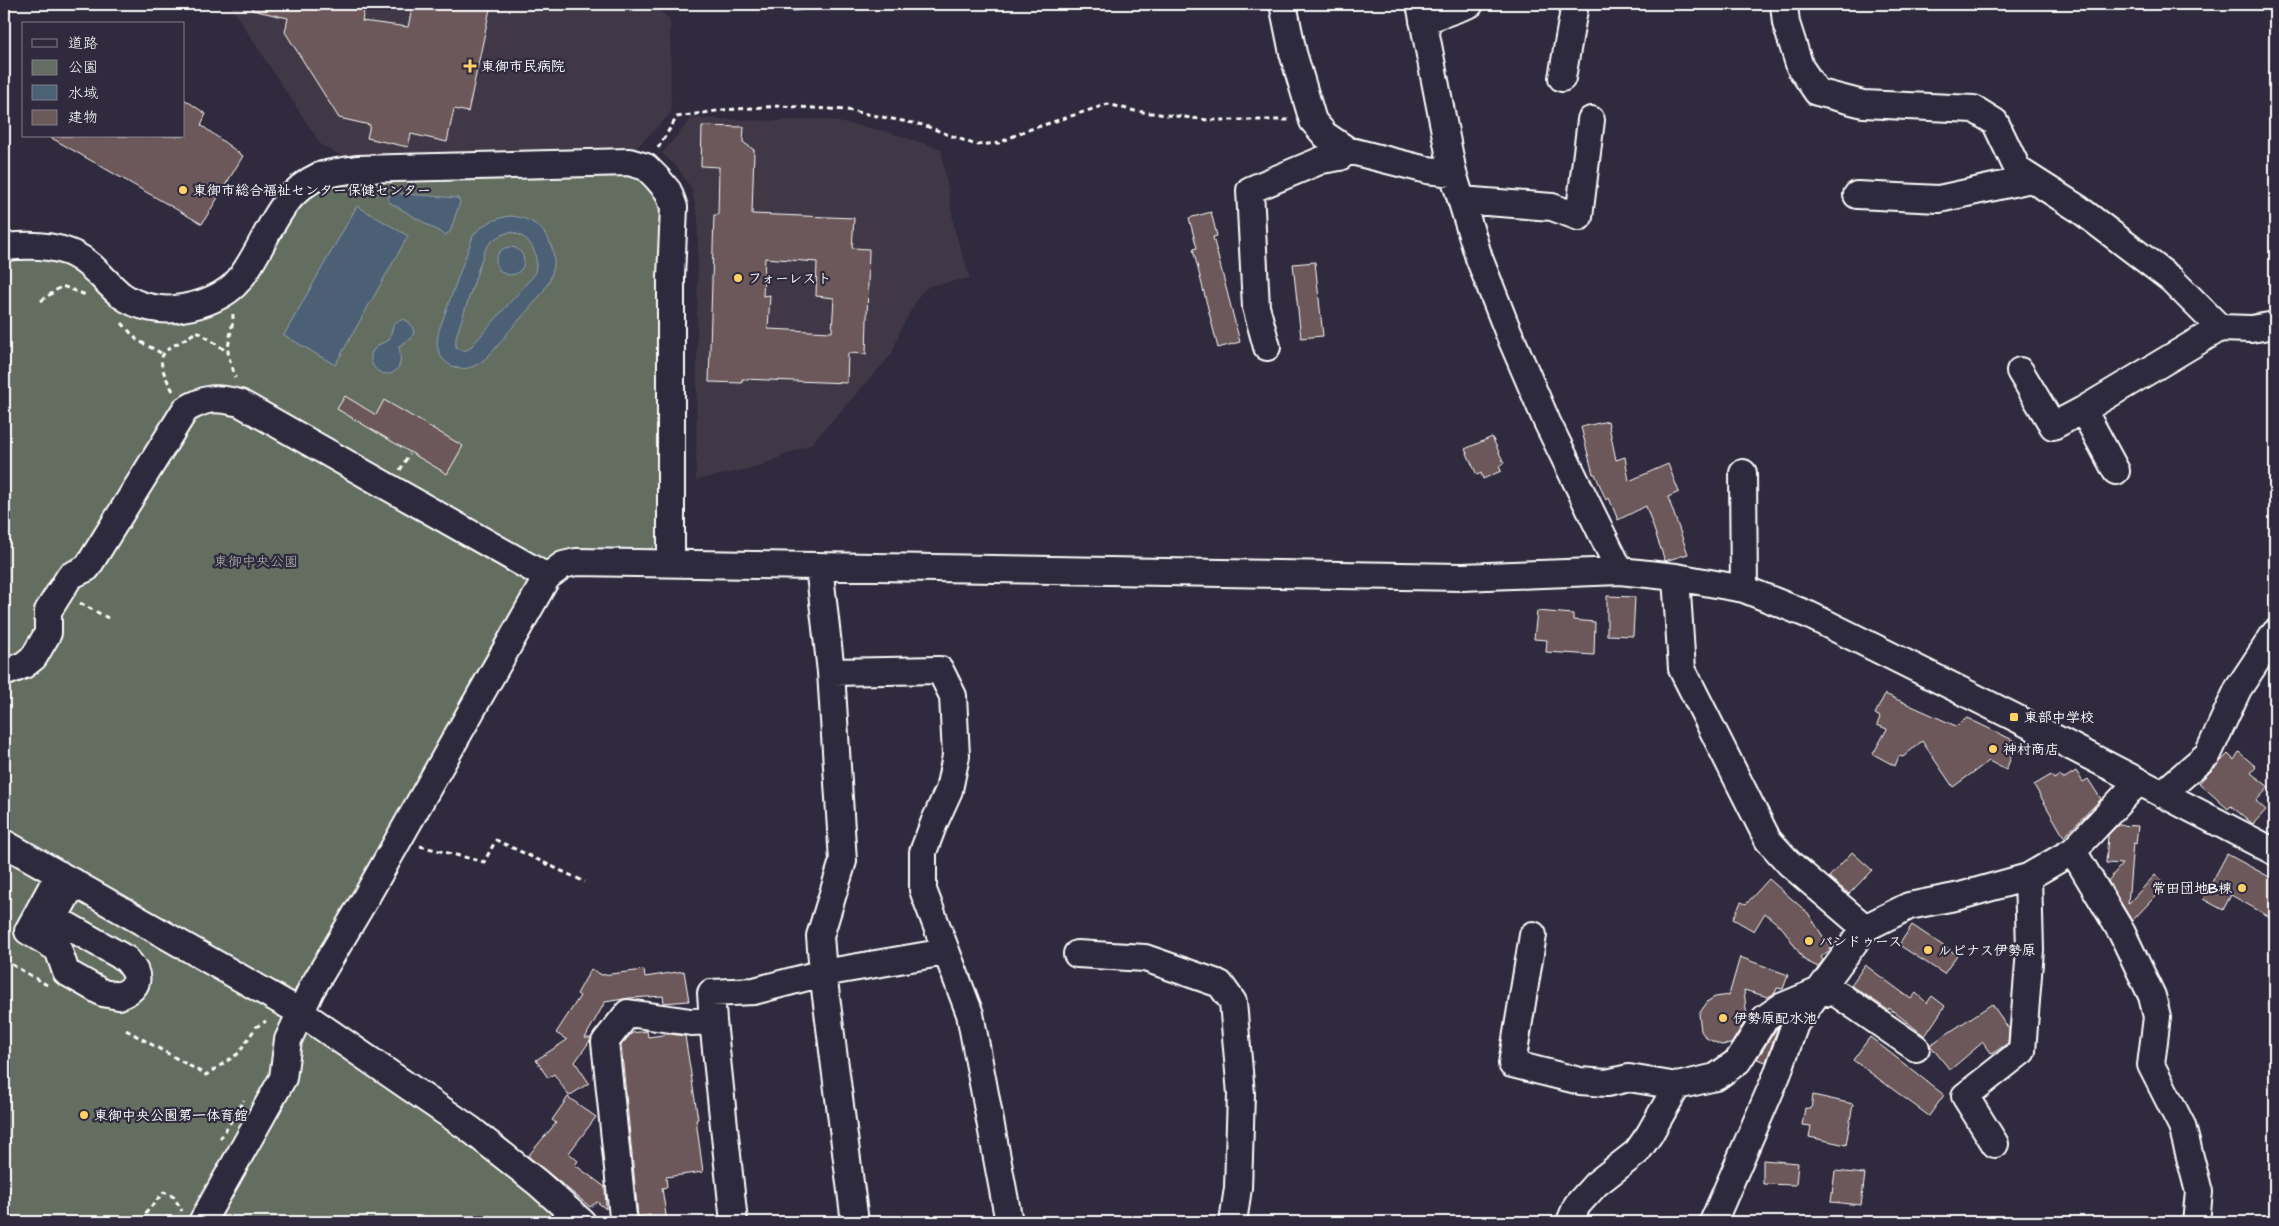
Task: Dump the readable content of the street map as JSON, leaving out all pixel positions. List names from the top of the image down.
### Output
{
  "parks": ["東御中央公園"],
  "places": {
    "health": ["東御市民病院"],
    "other": [
      "東御市総合福祉センター保健センター",
      "フォーレスト",
      "神村商店",
      "常田団地B棟",
      "パンドゥース",
      "ルピナス伊勢原",
      "伊勢原配水池",
      "東御中央公園第一体育館"
    ],
    "transit": ["東部中学校"]
  },
  "legend": [
    "道路",
    "公園",
    "水域",
    "建物"
  ]
}
